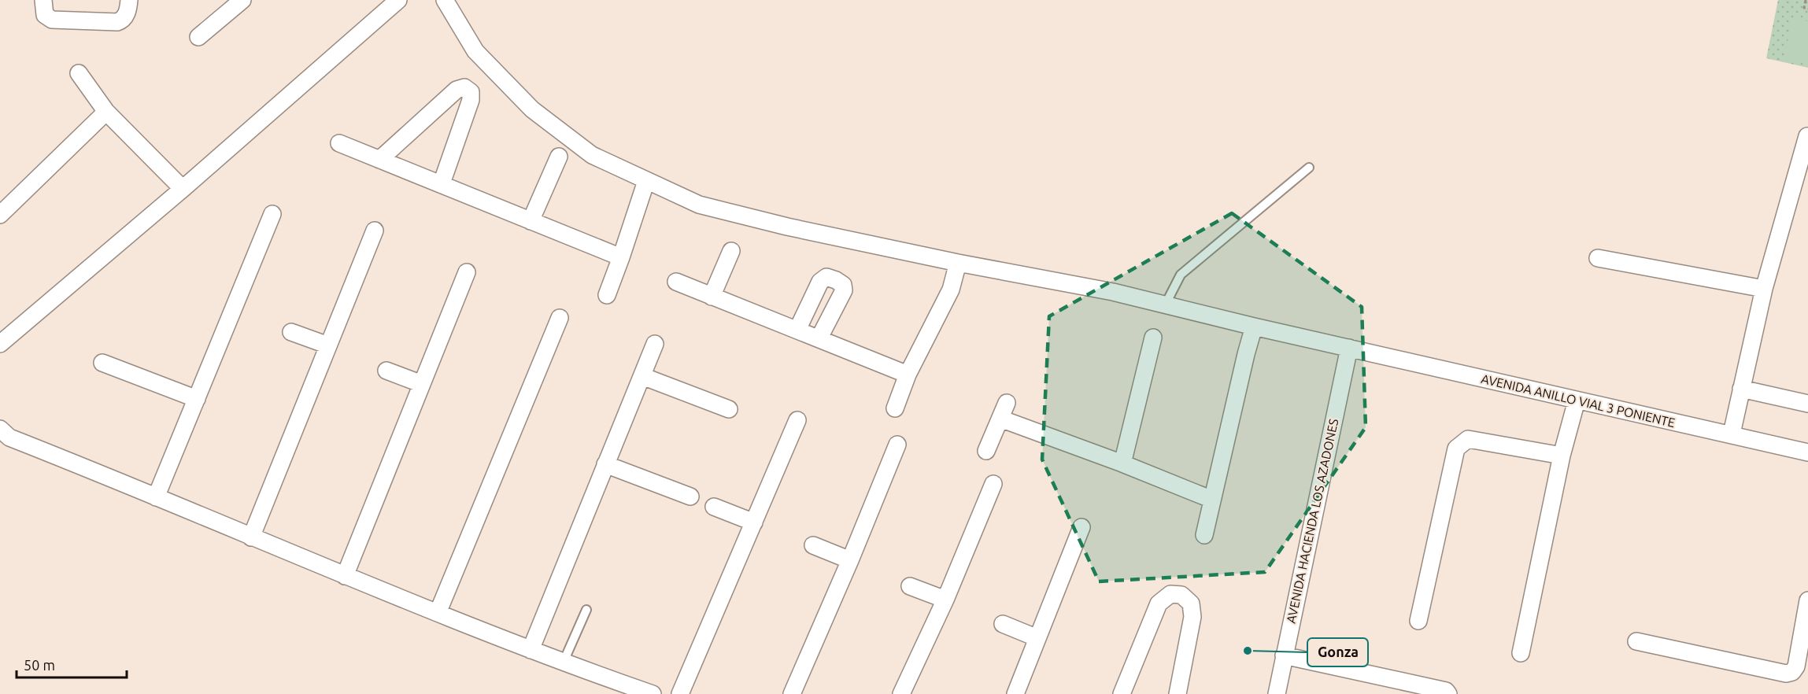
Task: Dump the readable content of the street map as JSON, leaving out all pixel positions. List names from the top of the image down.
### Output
{
  "streets": {
    "street": ["AVENIDA ANILLO VIAL 3 PONIENTE", "AVENIDA HACIENDA LOS AZADONES"]
  },
  "crossings": [
    ["AVENIDA ANILLO VIAL 3 PONIENTE", "AVENIDA HACIENDA LOS AZADONES"]
  ],
  "places": ["Gonza"],
  "scale_bar": "50 m"
}
